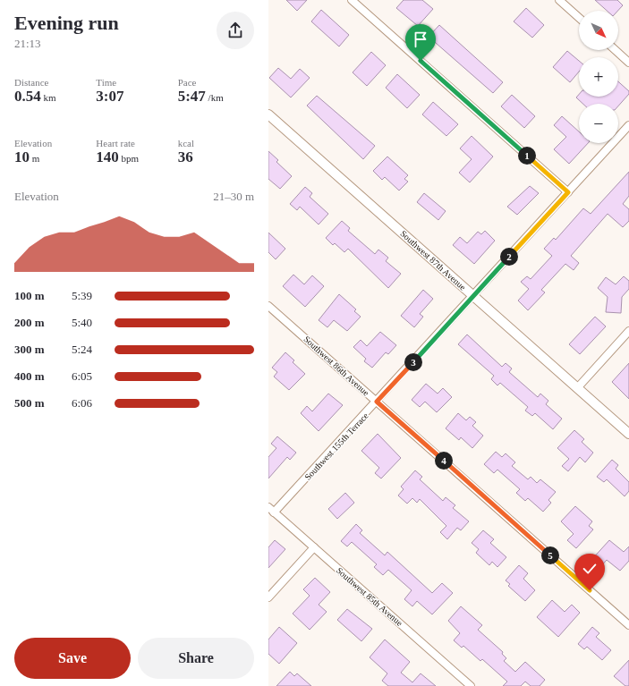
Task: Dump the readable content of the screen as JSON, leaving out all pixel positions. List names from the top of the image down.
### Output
{
  "streets": {
    "street": [
      "Southwest 87th Avenue",
      "Southwest 86th Avenue",
      "Southwest 155th Terrace",
      "Southwest 85th Avenue"
    ]
  },
  "crossings": [
    ["Southwest 87th Avenue", "Southwest 155th Terrace"],
    ["Southwest 86th Avenue", "Southwest 155th Terrace"],
    ["Southwest 155th Terrace", "Southwest 85th Avenue"]
  ],
  "north": "bottom right",
  "page": {
    "heading": ["Evening run", "21:13"],
    "map_buttons": ["+", "−"],
    "stats": [
      ["Distance", "0.54 km"],
      ["Time", "3:07"],
      ["Pace", "5:47 /km"],
      ["Elevation", "10 m"],
      ["Heart rate", "140 bpm"],
      ["kcal", "36"]
    ],
    "pins": [
      "1",
      "2",
      "3",
      "4",
      "5"
    ],
    "chart": ["Elevation", "21–30 m"],
    "list": [
      {
        "name": "100 m",
        "note": "5:39"
      },
      {
        "name": "200 m",
        "note": "5:40"
      },
      {
        "name": "300 m",
        "note": "5:24"
      },
      {
        "name": "400 m",
        "note": "6:05"
      },
      {
        "name": "500 m",
        "note": "6:06"
      }
    ],
    "buttons": ["Save", "Share"]
  }
}
